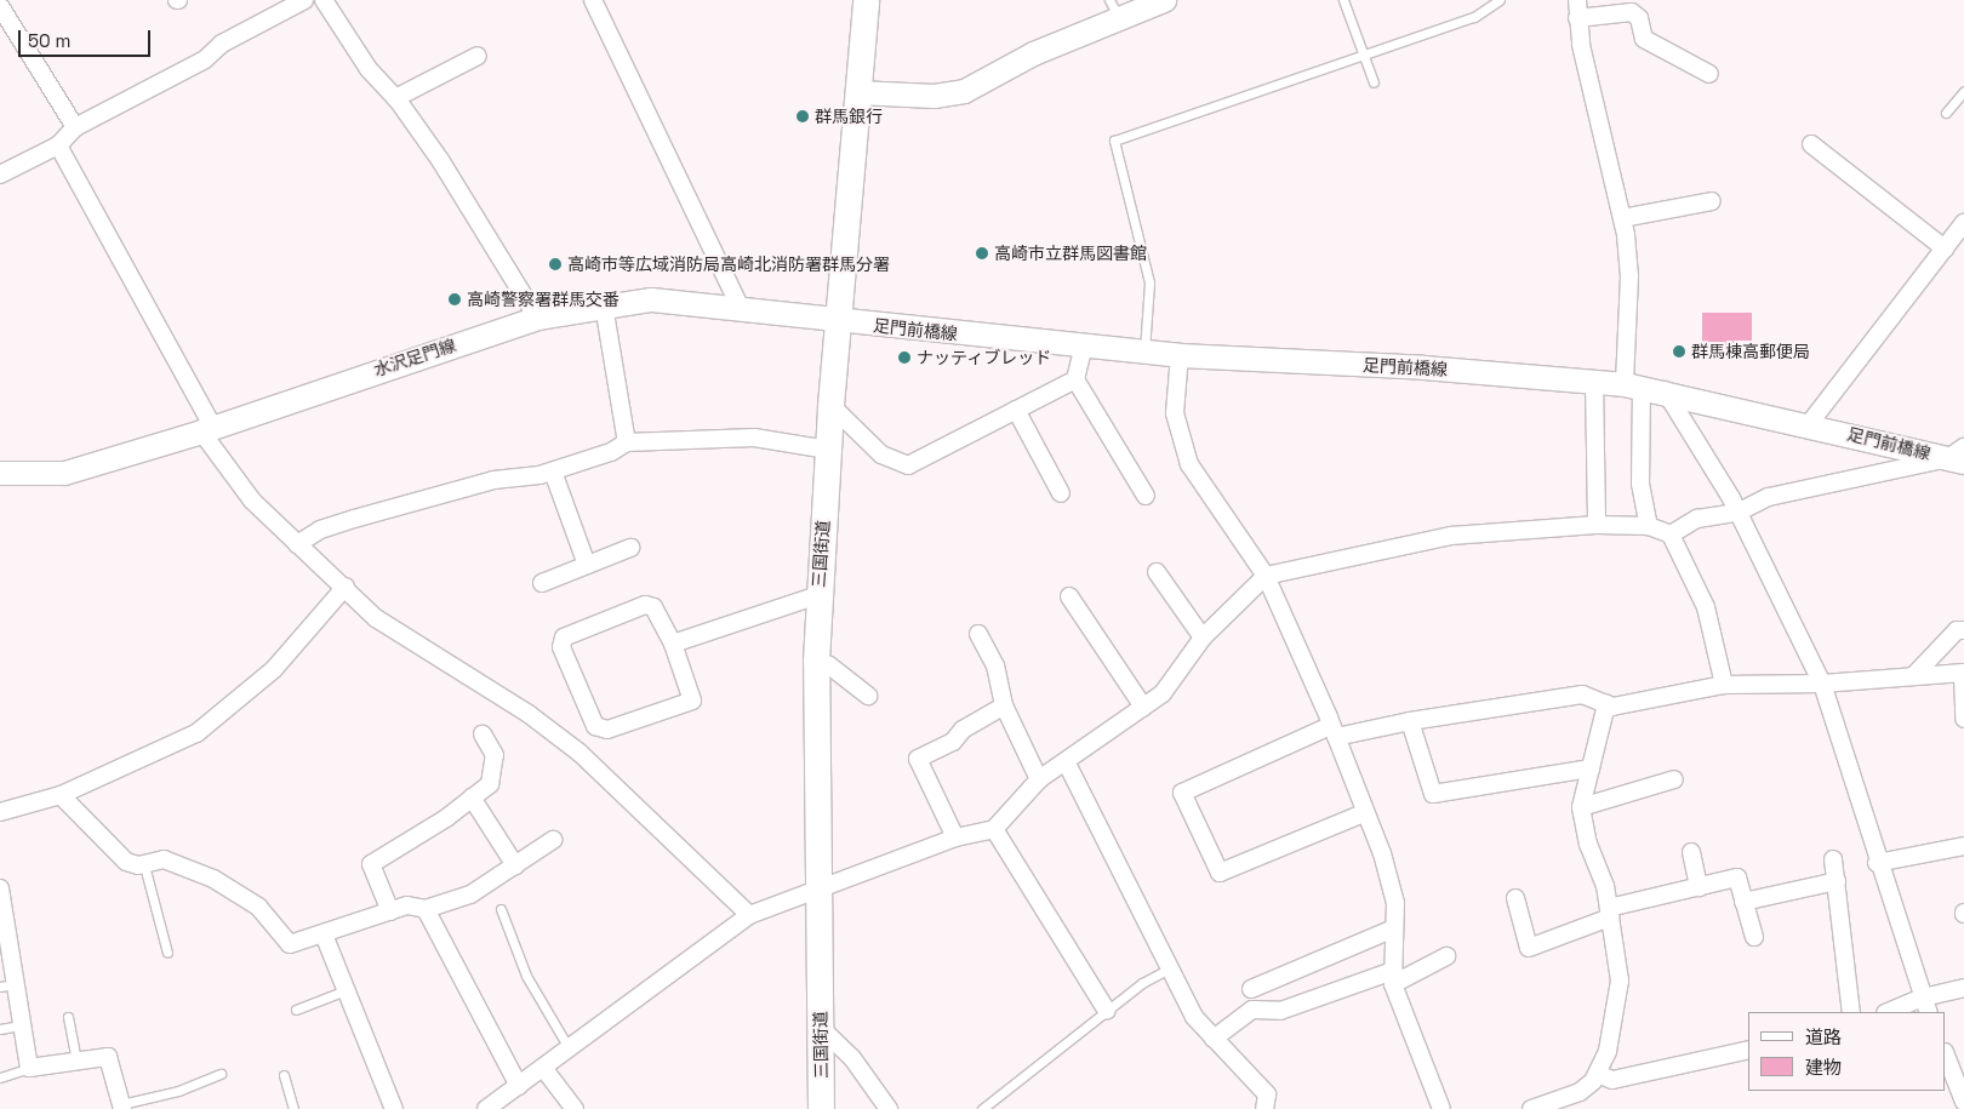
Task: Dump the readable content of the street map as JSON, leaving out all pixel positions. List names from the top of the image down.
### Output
{
  "streets": {
    "main road": ["足門前橋線", "水沢足門線", "三国街道"]
  },
  "crossings": [
    ["足門前橋線", "水沢足門線"],
    ["足門前橋線", "三国街道"],
    ["水沢足門線", "三国街道"]
  ],
  "places": [
    "群馬銀行",
    "高崎市立群馬図書館",
    "高崎市等広域消防局高崎北消防署群馬分署",
    "高崎警察署群馬交番",
    "群馬棟高郵便局",
    "ナッティブレッド"
  ],
  "legend": ["道路", "建物"],
  "scale_bar": "50 m"
}
